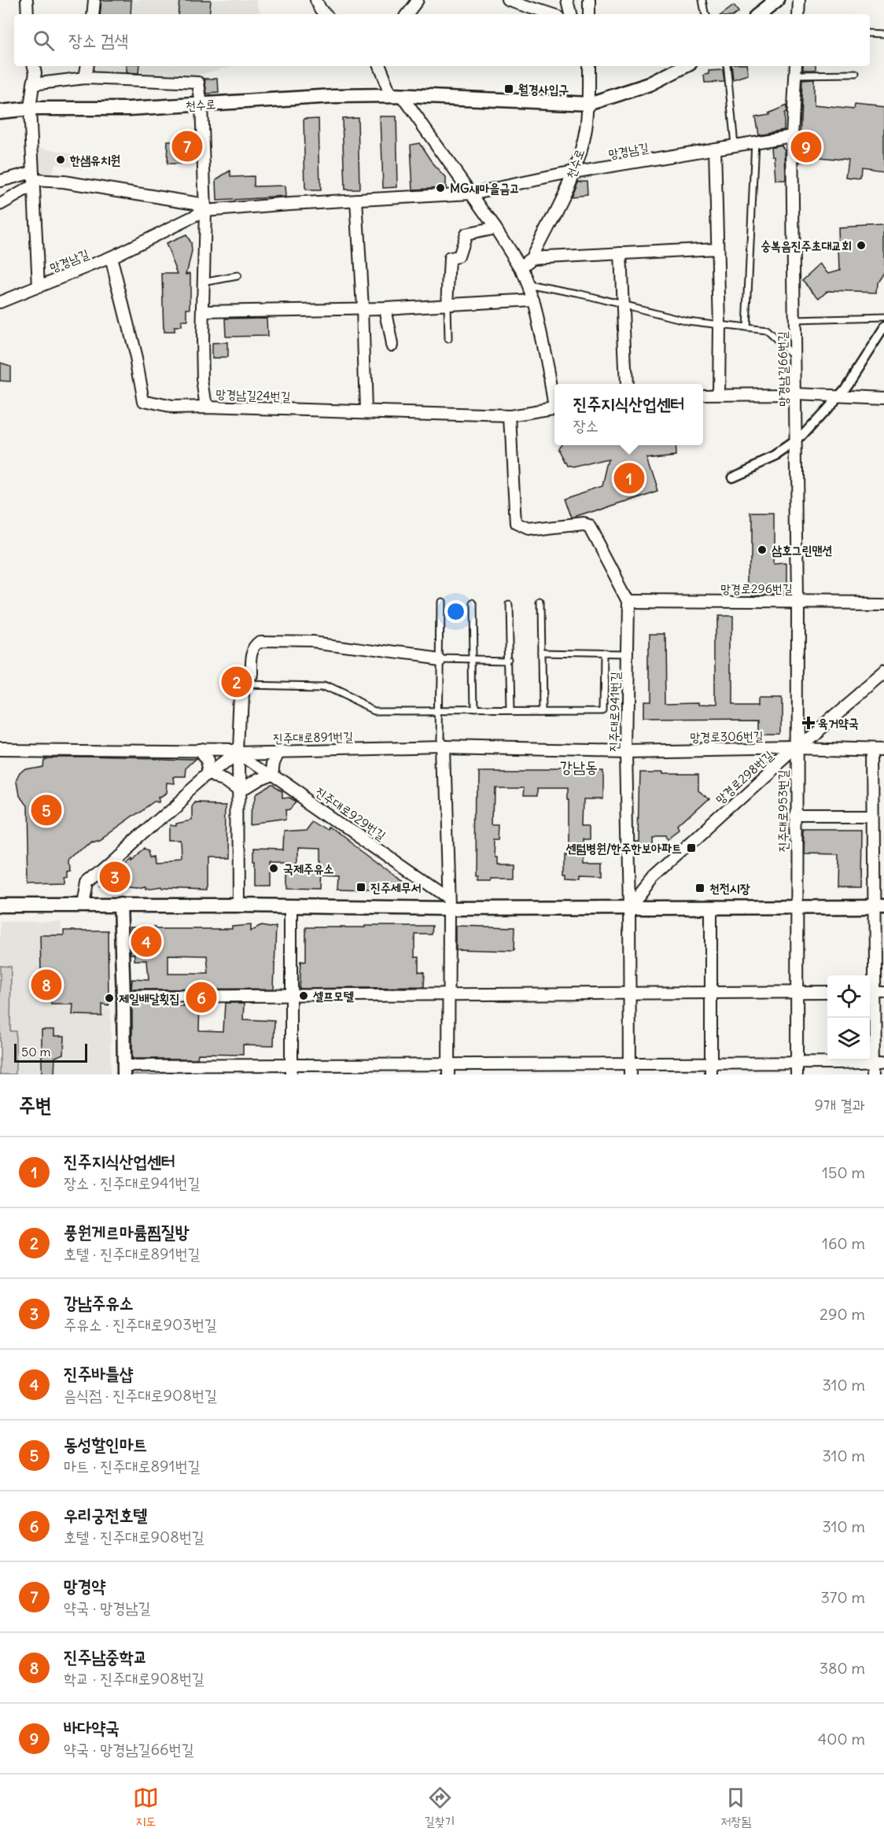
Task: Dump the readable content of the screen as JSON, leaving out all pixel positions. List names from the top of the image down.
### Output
{
  "streets": {
    "street": [
      "천수로",
      "망경남길",
      "망경남길66번길",
      "망경남길24번길",
      "망경로296번길",
      "진주대로941번길",
      "망경로306번길",
      "진주대로891번길",
      "망경로298번길",
      "진주대로953번길",
      "진주대로929번길"
    ]
  },
  "crossings": [
    ["천수로", "망경남길"],
    ["망경남길", "망경남길66번길"],
    ["망경남길", "망경남길24번길"],
    ["망경남길66번길", "망경로296번길"],
    ["망경남길66번길", "진주대로953번길"],
    ["망경남길24번길", "진주대로941번길"],
    ["망경로296번길", "진주대로941번길"],
    ["망경로296번길", "진주대로953번길"],
    ["진주대로941번길", "망경로306번길"],
    ["진주대로941번길", "진주대로891번길"],
    ["진주대로941번길", "망경로298번길"],
    ["망경로306번길", "진주대로891번길"],
    ["망경로306번길", "망경로298번길"],
    ["망경로306번길", "진주대로953번길"],
    ["진주대로891번길", "진주대로929번길"],
    ["망경로298번길", "진주대로953번길"]
  ],
  "districts": ["강남동"],
  "places": {
    "transit": [
      "월경사입구",
      "센텀병원/한주한보아파트",
      "진주세무서",
      "천전시장"
    ],
    "other": [
      "한샘유치원",
      "MG새마을금고",
      "숭복음진주초대교회",
      "삼호그린맨션",
      "국제주유소",
      "셀프모텔",
      "제일배달횟집"
    ],
    "health": ["육거약국"]
  },
  "scale_bar": "50 m",
  "page": {
    "search": "장소 검색",
    "pins": [
      "7",
      "9",
      "1",
      "2",
      "5",
      "3",
      "4",
      "8",
      "6"
    ],
    "popup": ["진주지식산업센터", "장소"],
    "scale": "50 m",
    "heading": ["주변", "9개 결과"],
    "list": [
      {
        "mark": "1",
        "name": "진주지식산업센터",
        "note": "장소 · 진주대로941번길",
        "value": "150 m"
      },
      {
        "mark": "2",
        "name": "풍원게르마륨찜질방",
        "note": "호텔 · 진주대로891번길",
        "value": "160 m"
      },
      {
        "mark": "3",
        "name": "강남주유소",
        "note": "주유소 · 진주대로903번길",
        "value": "290 m"
      },
      {
        "mark": "4",
        "name": "진주바틀샵",
        "note": "음식점 · 진주대로908번길",
        "value": "310 m"
      },
      {
        "mark": "5",
        "name": "동성할인마트",
        "note": "마트 · 진주대로891번길",
        "value": "310 m"
      },
      {
        "mark": "6",
        "name": "우리궁전호텔",
        "note": "호텔 · 진주대로908번길",
        "value": "310 m"
      },
      {
        "mark": "7",
        "name": "망경약",
        "note": "약국 · 망경남길",
        "value": "370 m"
      },
      {
        "mark": "8",
        "name": "진주남중학교",
        "note": "학교 · 진주대로908번길",
        "value": "380 m"
      },
      {
        "mark": "9",
        "name": "바다약국",
        "note": "약국 · 망경남길66번길",
        "value": "400 m"
      }
    ],
    "nav": ["지도", "길찾기", "저장됨"]
  }
}
